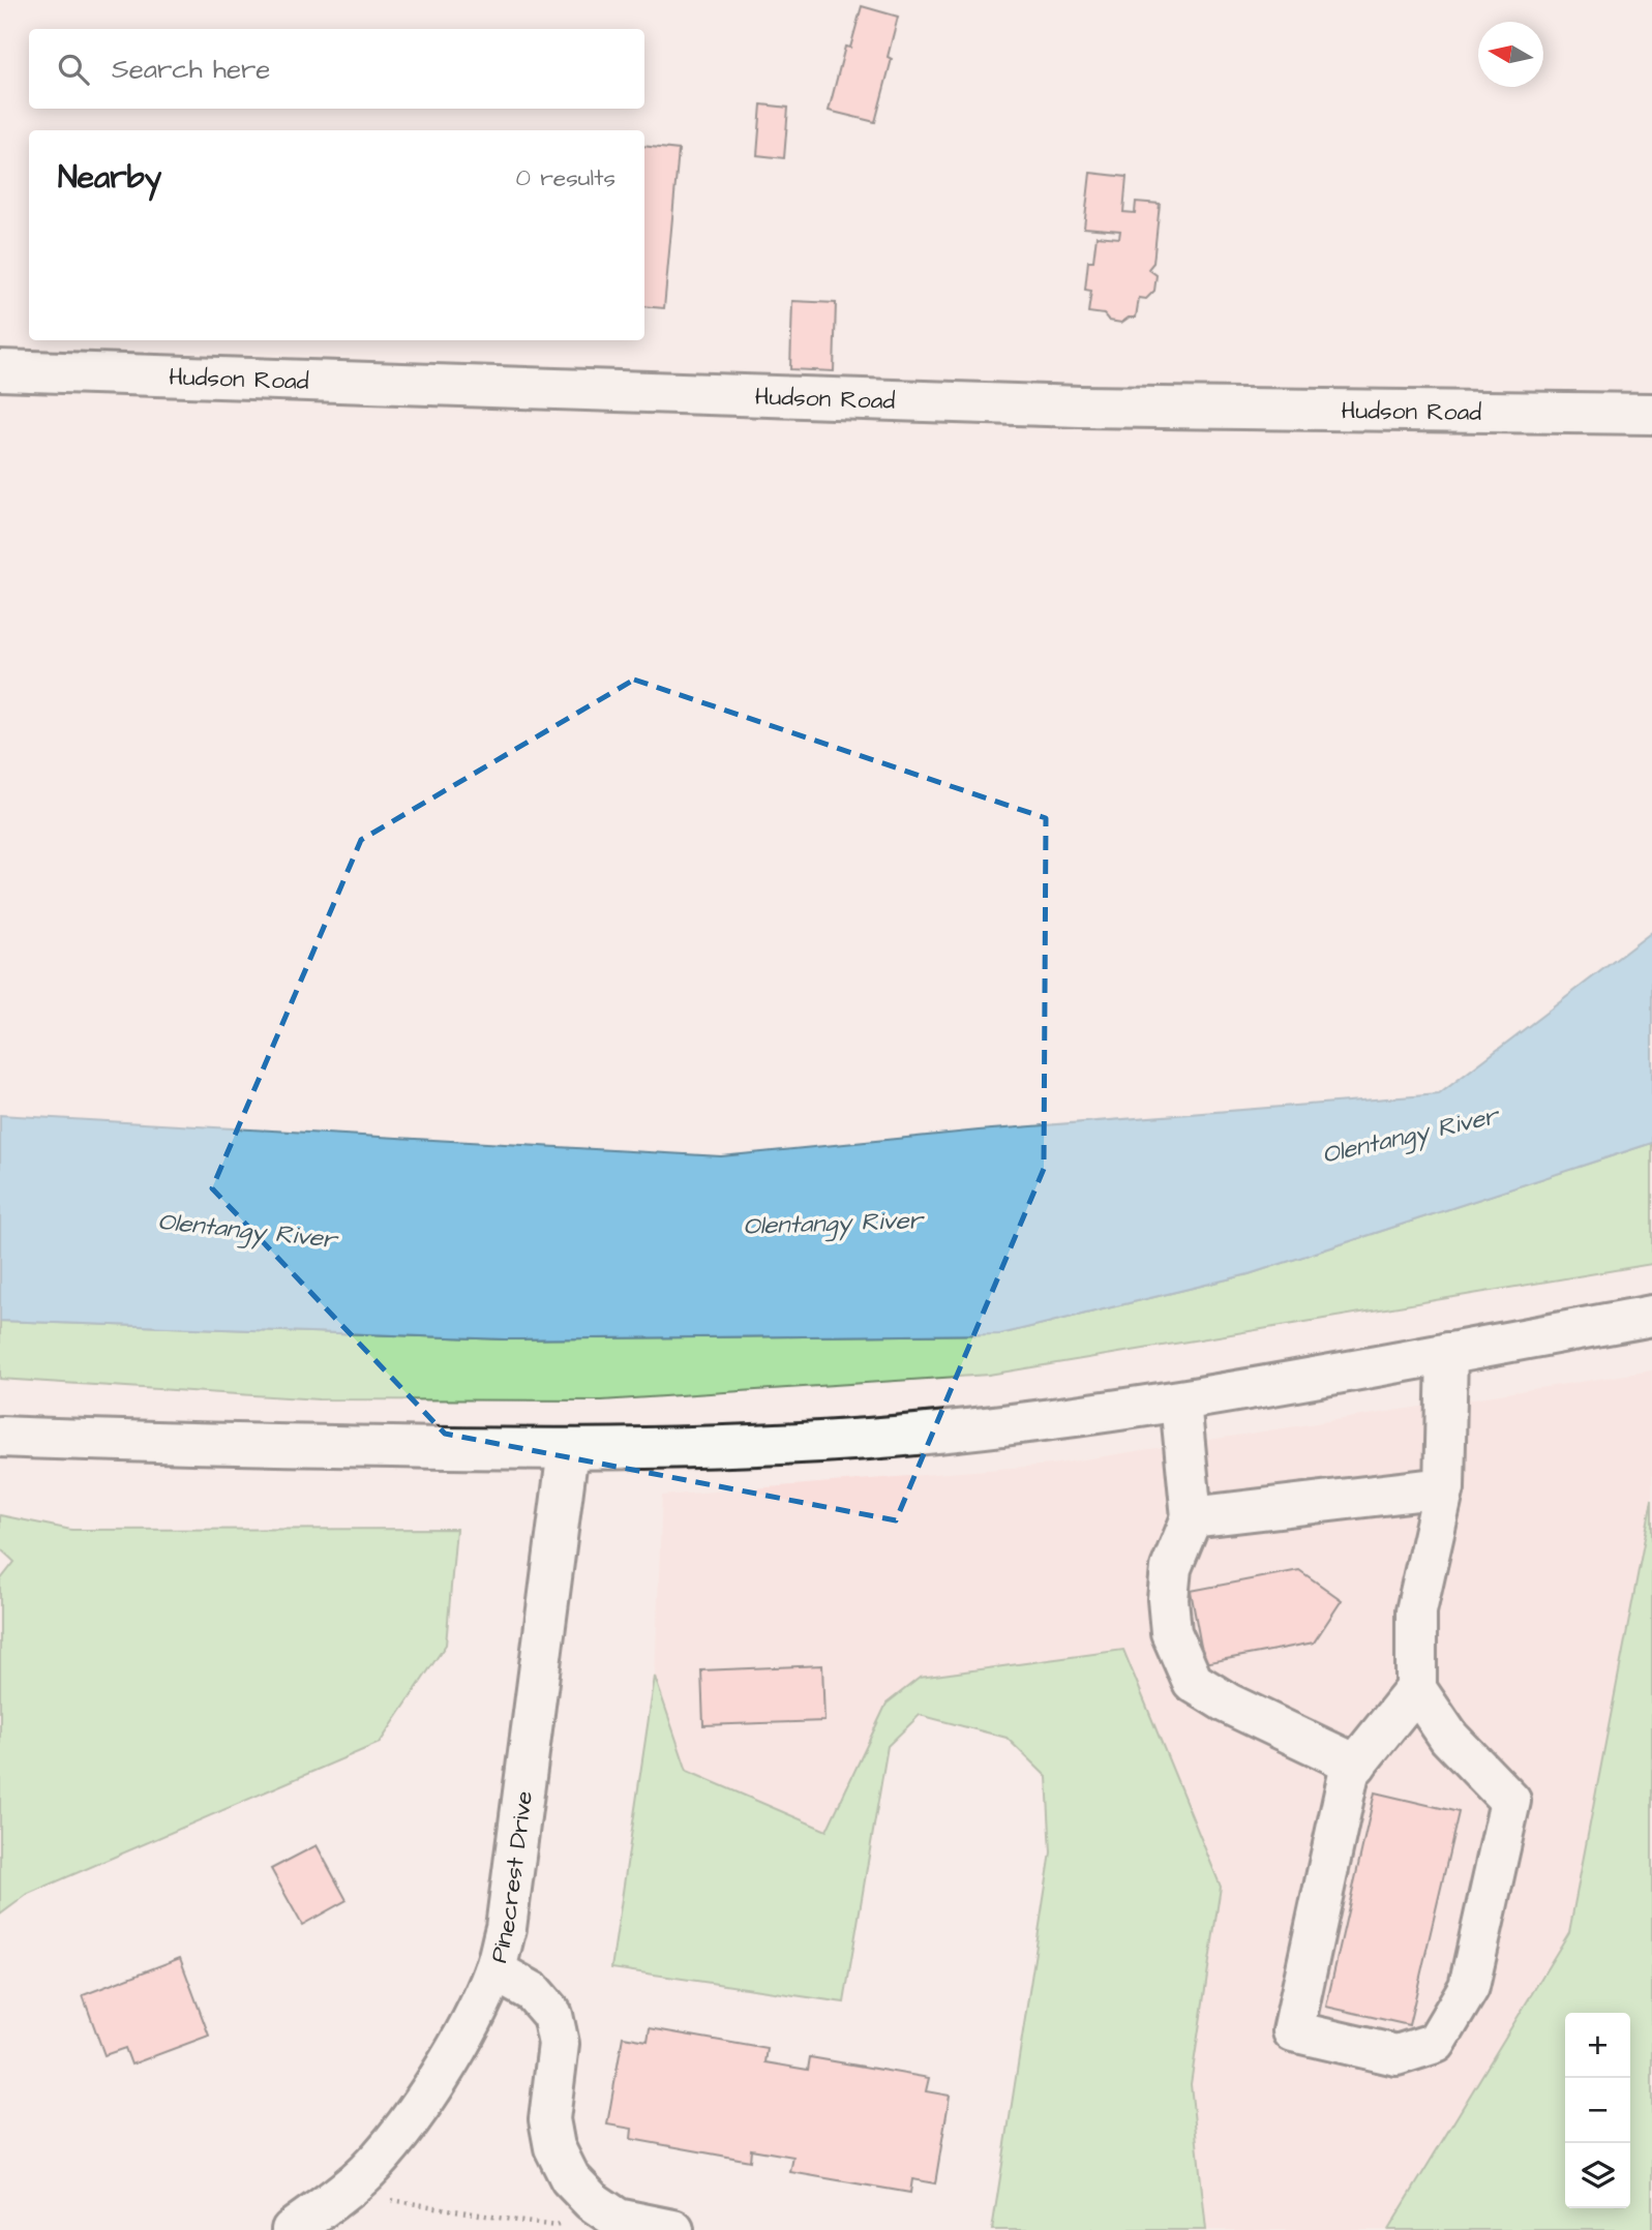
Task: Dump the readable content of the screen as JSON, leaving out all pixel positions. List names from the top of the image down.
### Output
{
  "streets": {
    "main road": ["Hudson Road", "Pinecrest Drive"]
  },
  "water": ["Olentangy River"],
  "north": "left",
  "page": {
    "search": "Search here",
    "heading": ["Nearby", "0 results"],
    "map_buttons": ["+", "−"]
  }
}
